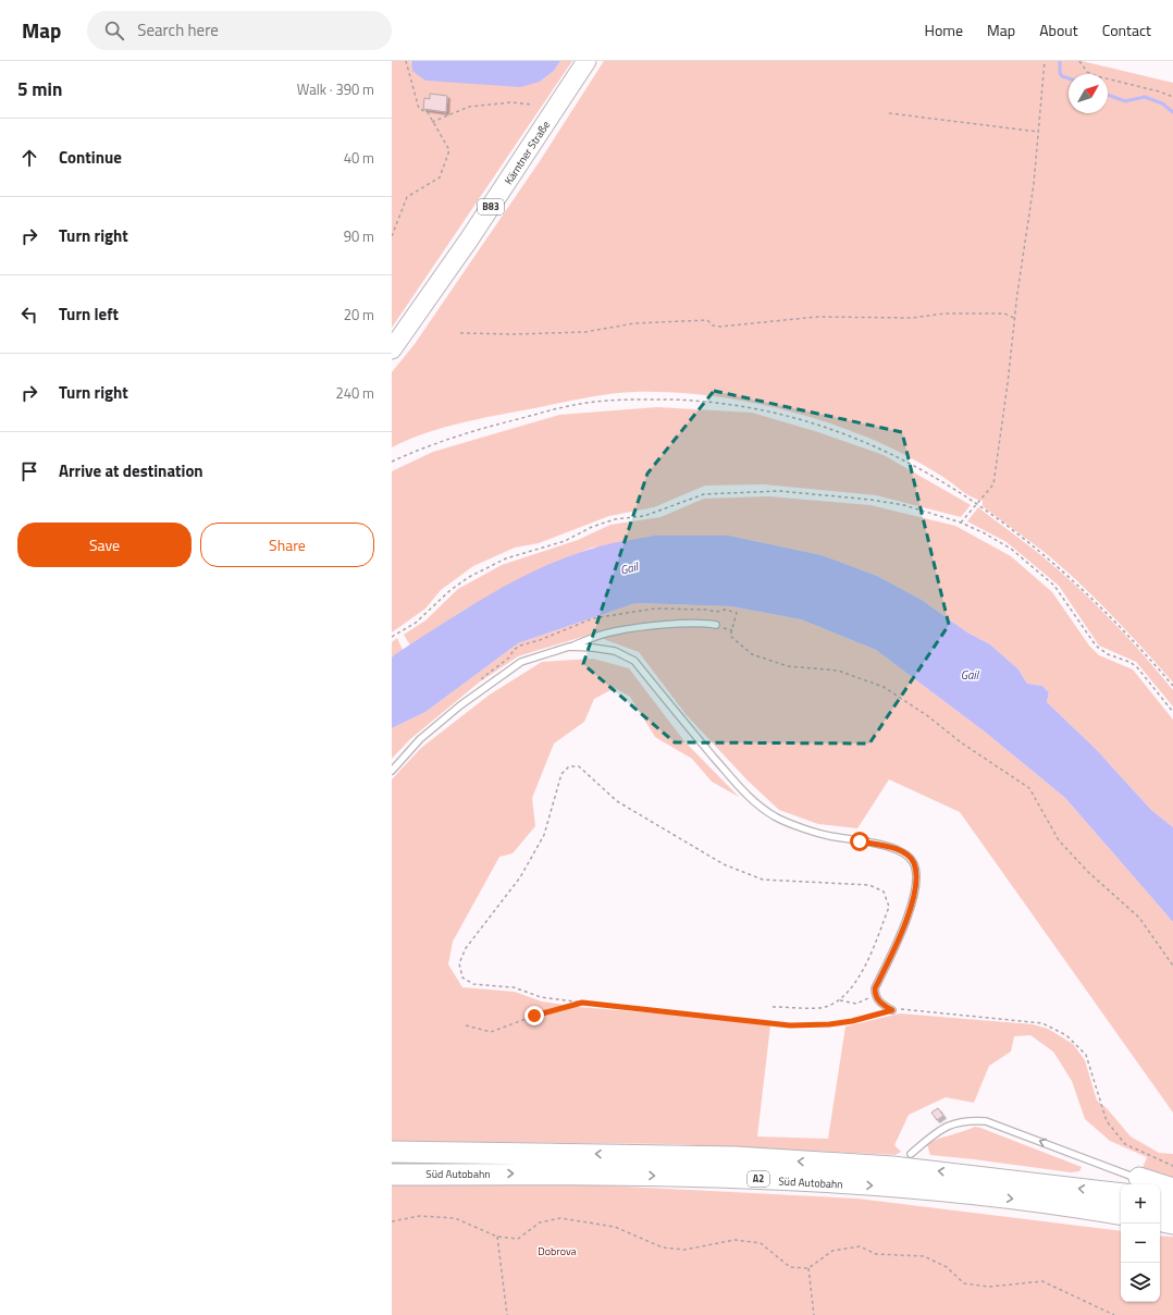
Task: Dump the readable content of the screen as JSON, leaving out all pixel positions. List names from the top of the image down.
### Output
{
  "streets": {
    "highway": ["Süd Autobahn", "A2"],
    "main road": ["Kärntner Straße", "B83"]
  },
  "water": ["Gail"],
  "parks": ["Dobrova"],
  "north": "top right",
  "page": {
    "header": "Map",
    "search": "Search here",
    "nav": [
      "Home",
      "Map",
      "About",
      "Contact"
    ],
    "heading": ["5 min", "Walk · 390 m"],
    "list": [
      ["Continue", "40 m"],
      ["Turn right", "90 m"],
      ["Turn left", "20 m"],
      ["Turn right", "240 m"],
      "Arrive at destination"
    ],
    "buttons": ["Save", "Share"],
    "map_buttons": ["+", "−"]
  }
}
